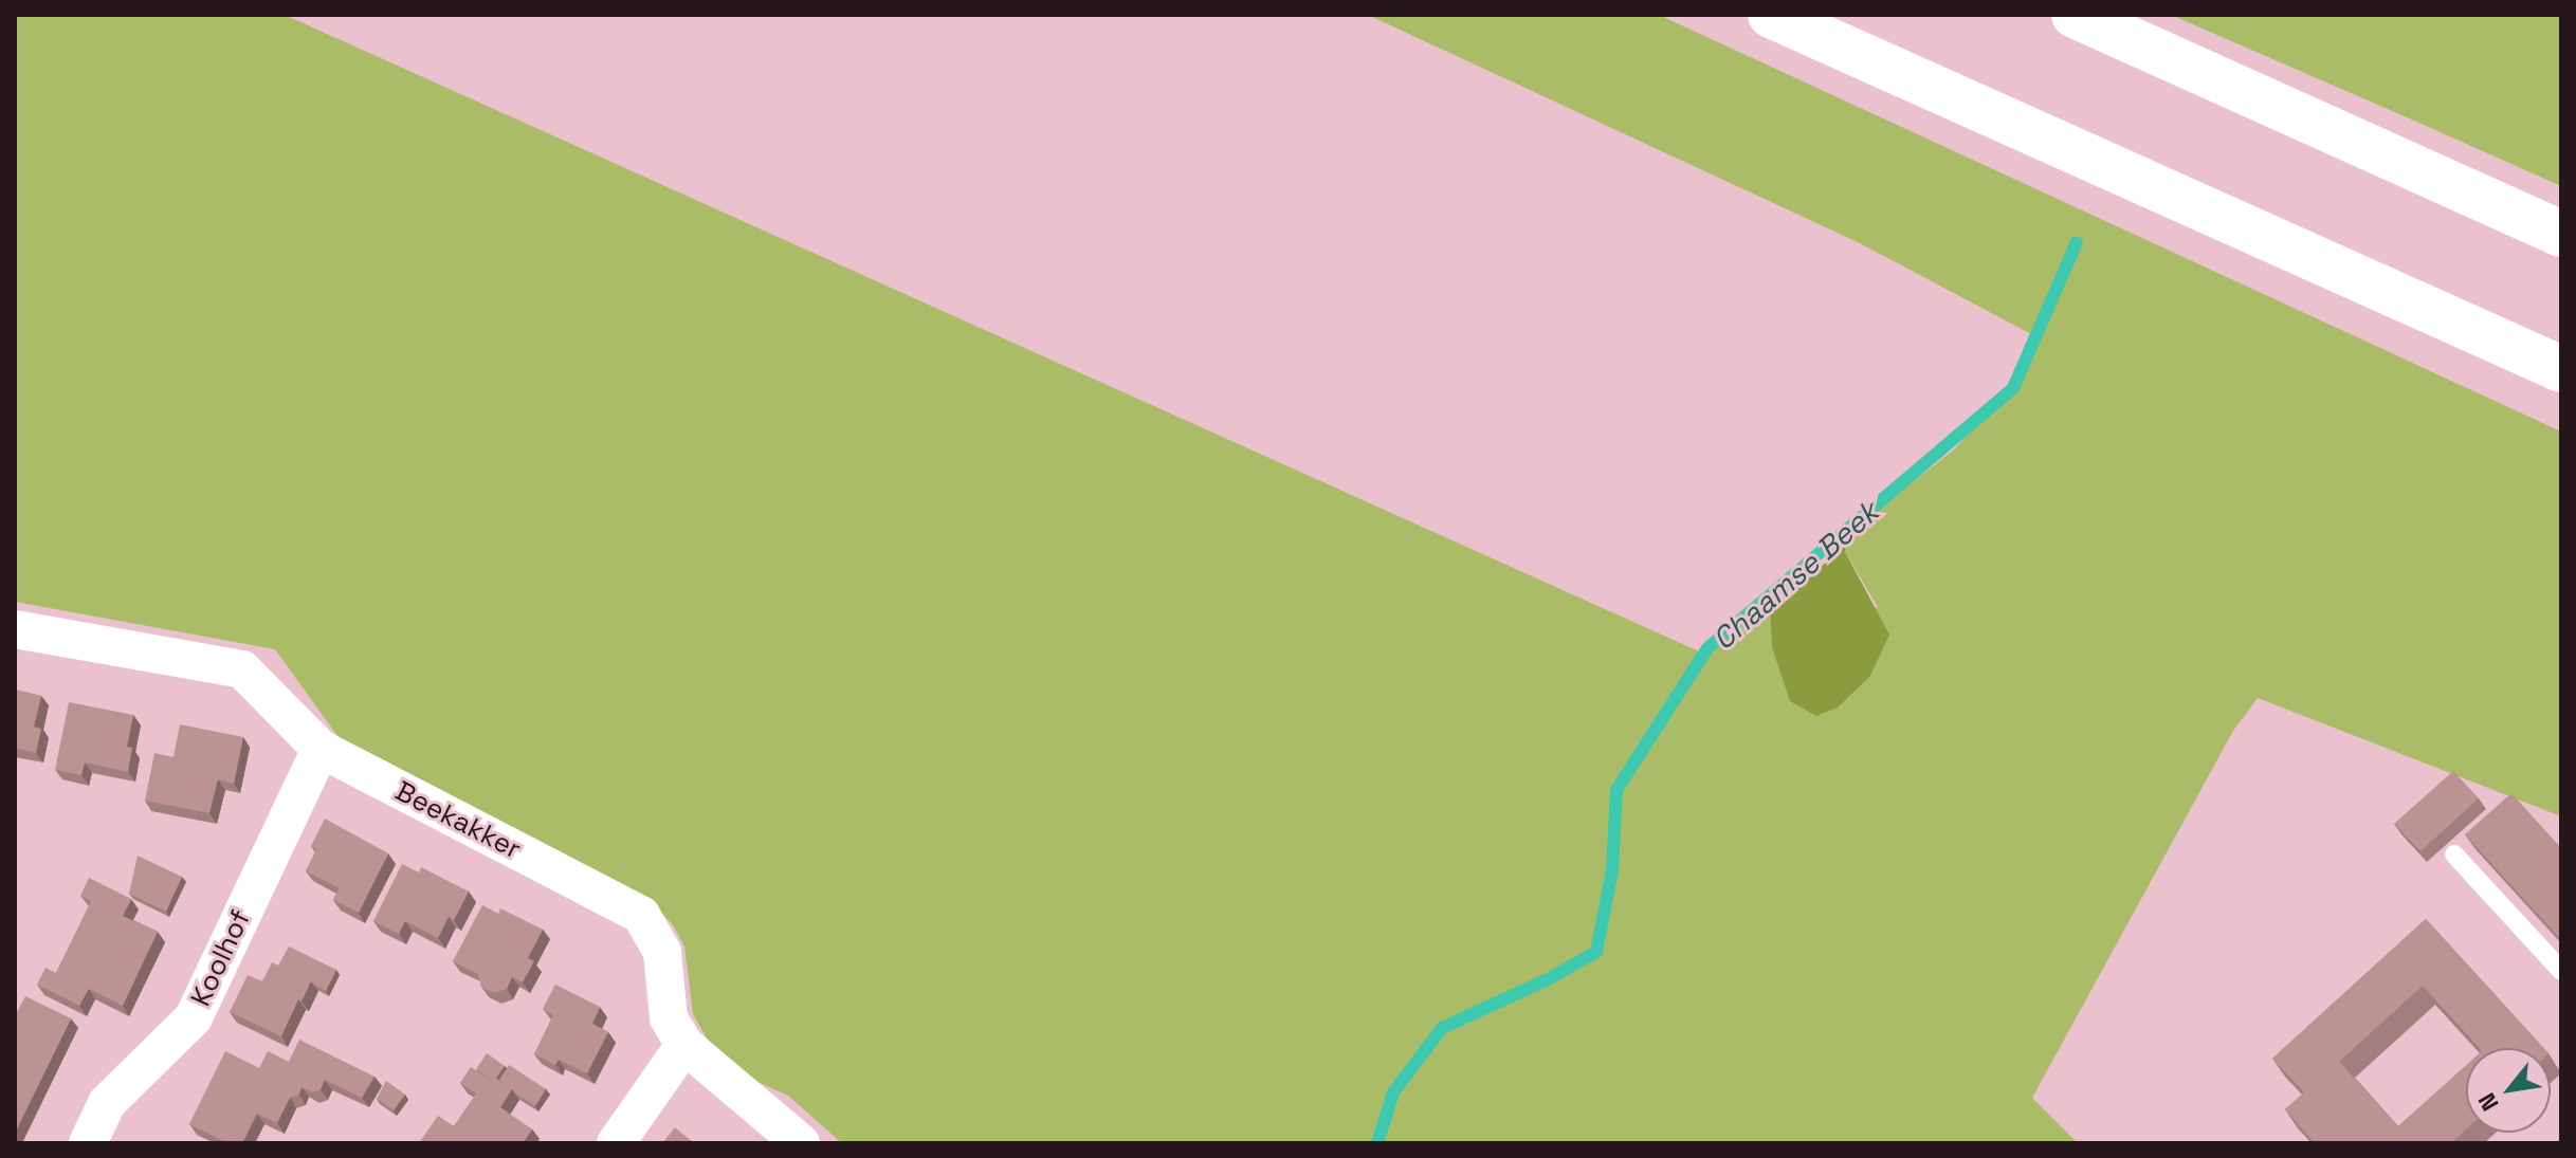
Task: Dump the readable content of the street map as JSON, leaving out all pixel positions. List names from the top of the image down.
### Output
{
  "streets": {
    "street": ["Beekakker", "Koolhof"]
  },
  "crossings": [
    ["Beekakker", "Koolhof"]
  ],
  "water": ["Chaamse Beek"],
  "north": "bottom left"
}
